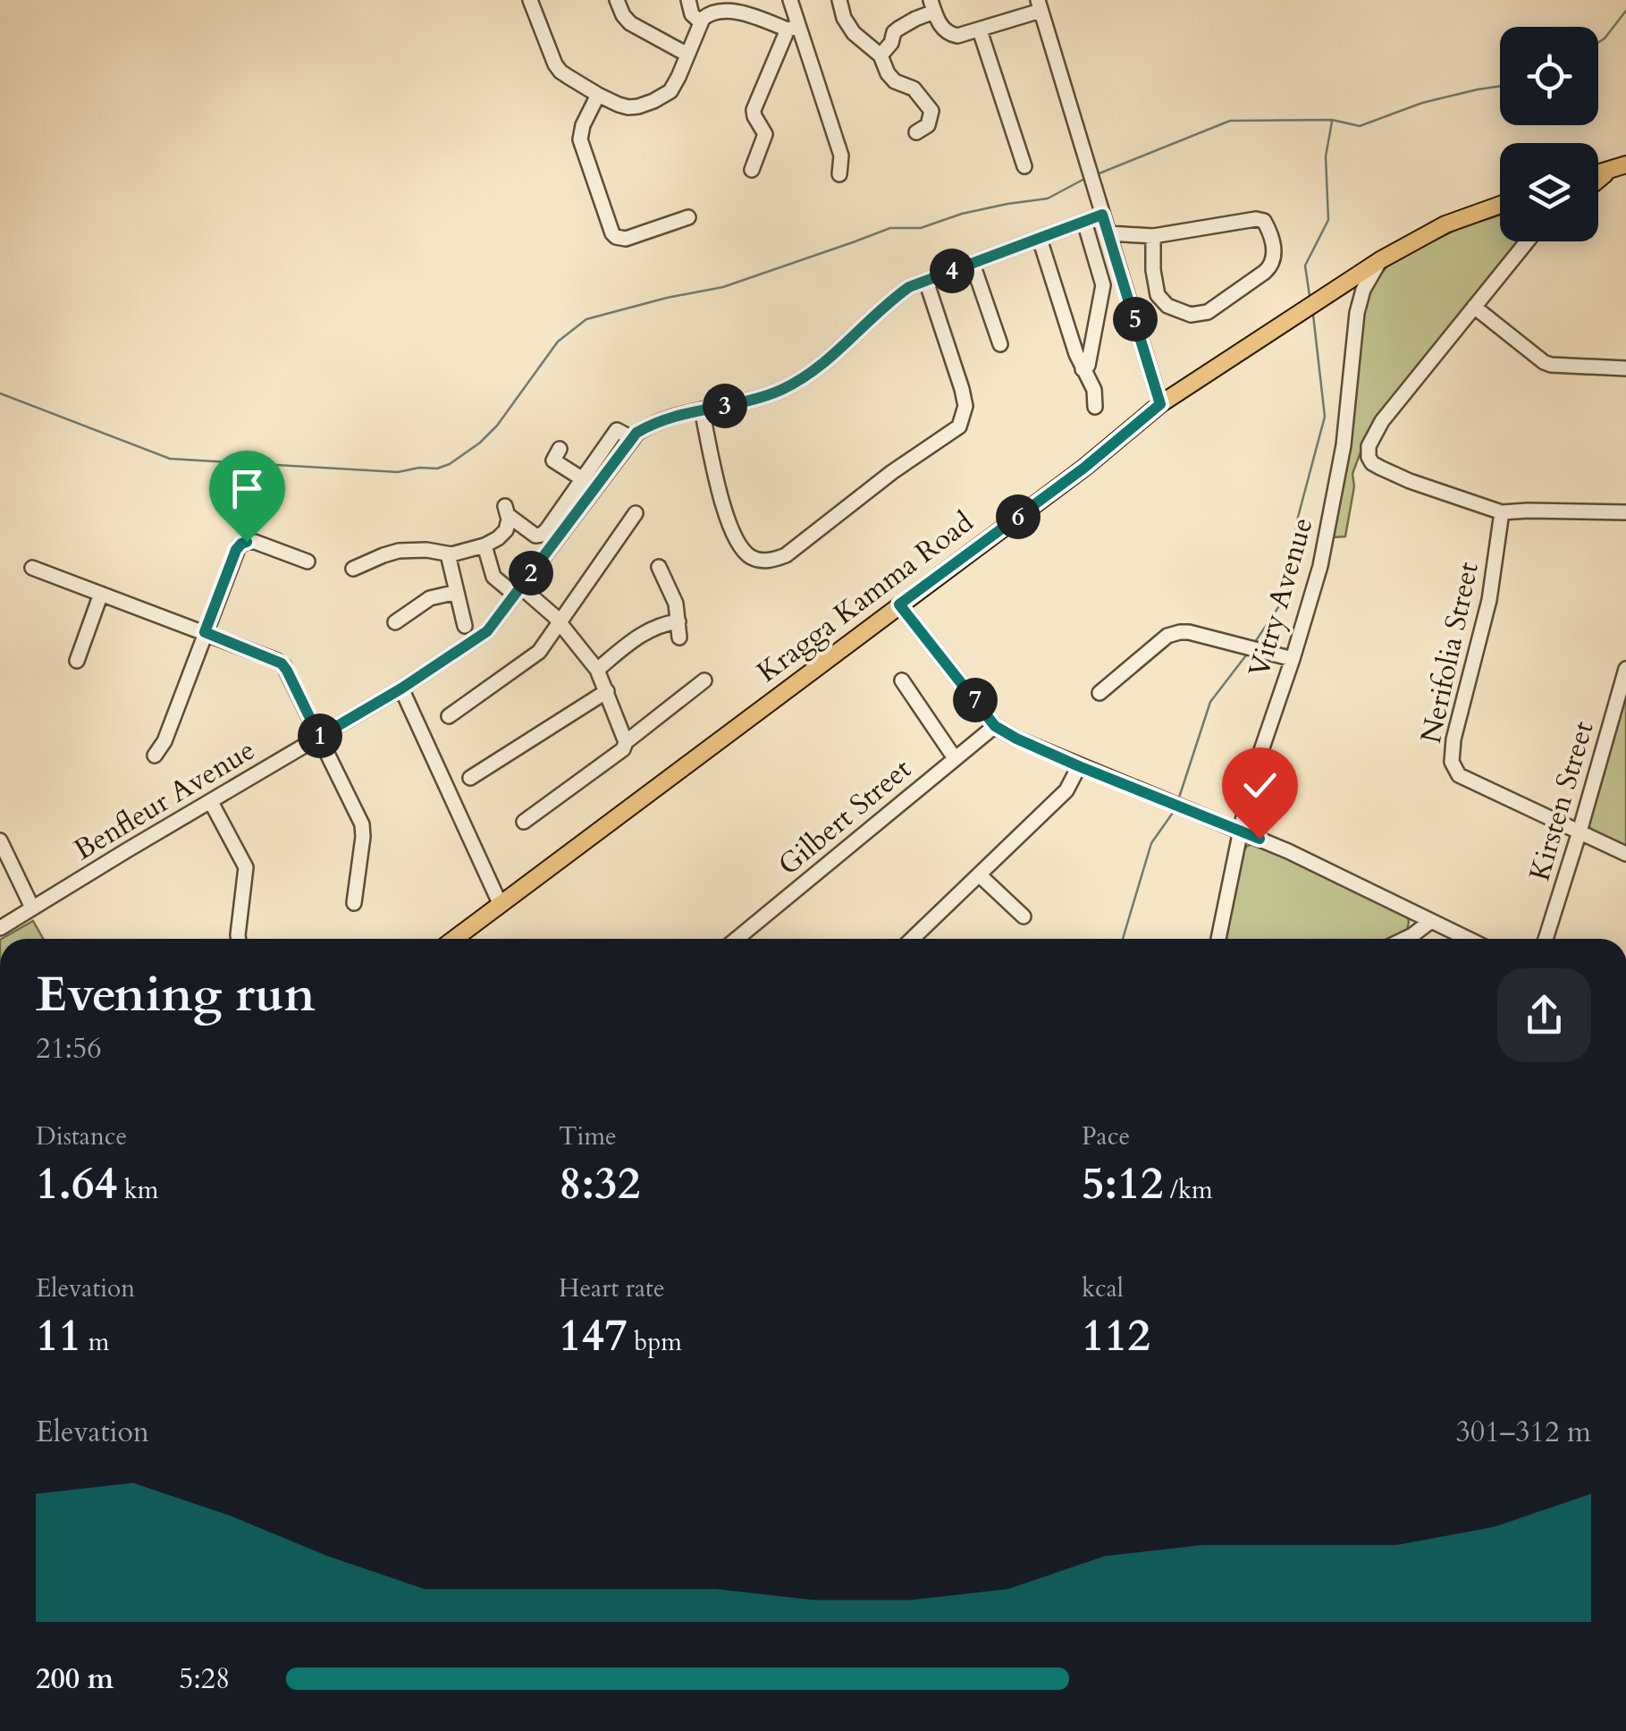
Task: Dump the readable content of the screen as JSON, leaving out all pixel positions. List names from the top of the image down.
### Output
{
  "streets": {
    "main road": ["Kragga Kamma Road"],
    "street": [
      "Vitry Avenue",
      "Nerifolia Street",
      "Benfleur Avenue",
      "Kirsten Street",
      "Gilbert Street"
    ]
  },
  "crossings": [
    ["Kragga Kamma Road", "Vitry Avenue"],
    ["Nerifolia Street", "Kirsten Street"]
  ],
  "page": {
    "pins": [
      "4",
      "5",
      "3",
      "6",
      "2",
      "7",
      "1"
    ],
    "heading": ["Evening run", "21:56"],
    "stats": [
      ["Distance", "1.64 km"],
      ["Time", "8:32"],
      ["Pace", "5:12 /km"],
      ["Elevation", "11 m"],
      ["Heart rate", "147 bpm"],
      ["kcal", "112"]
    ],
    "chart": ["Elevation", "301–312 m"],
    "list": [
      {
        "name": "200 m",
        "note": "5:28"
      }
    ]
  }
}
